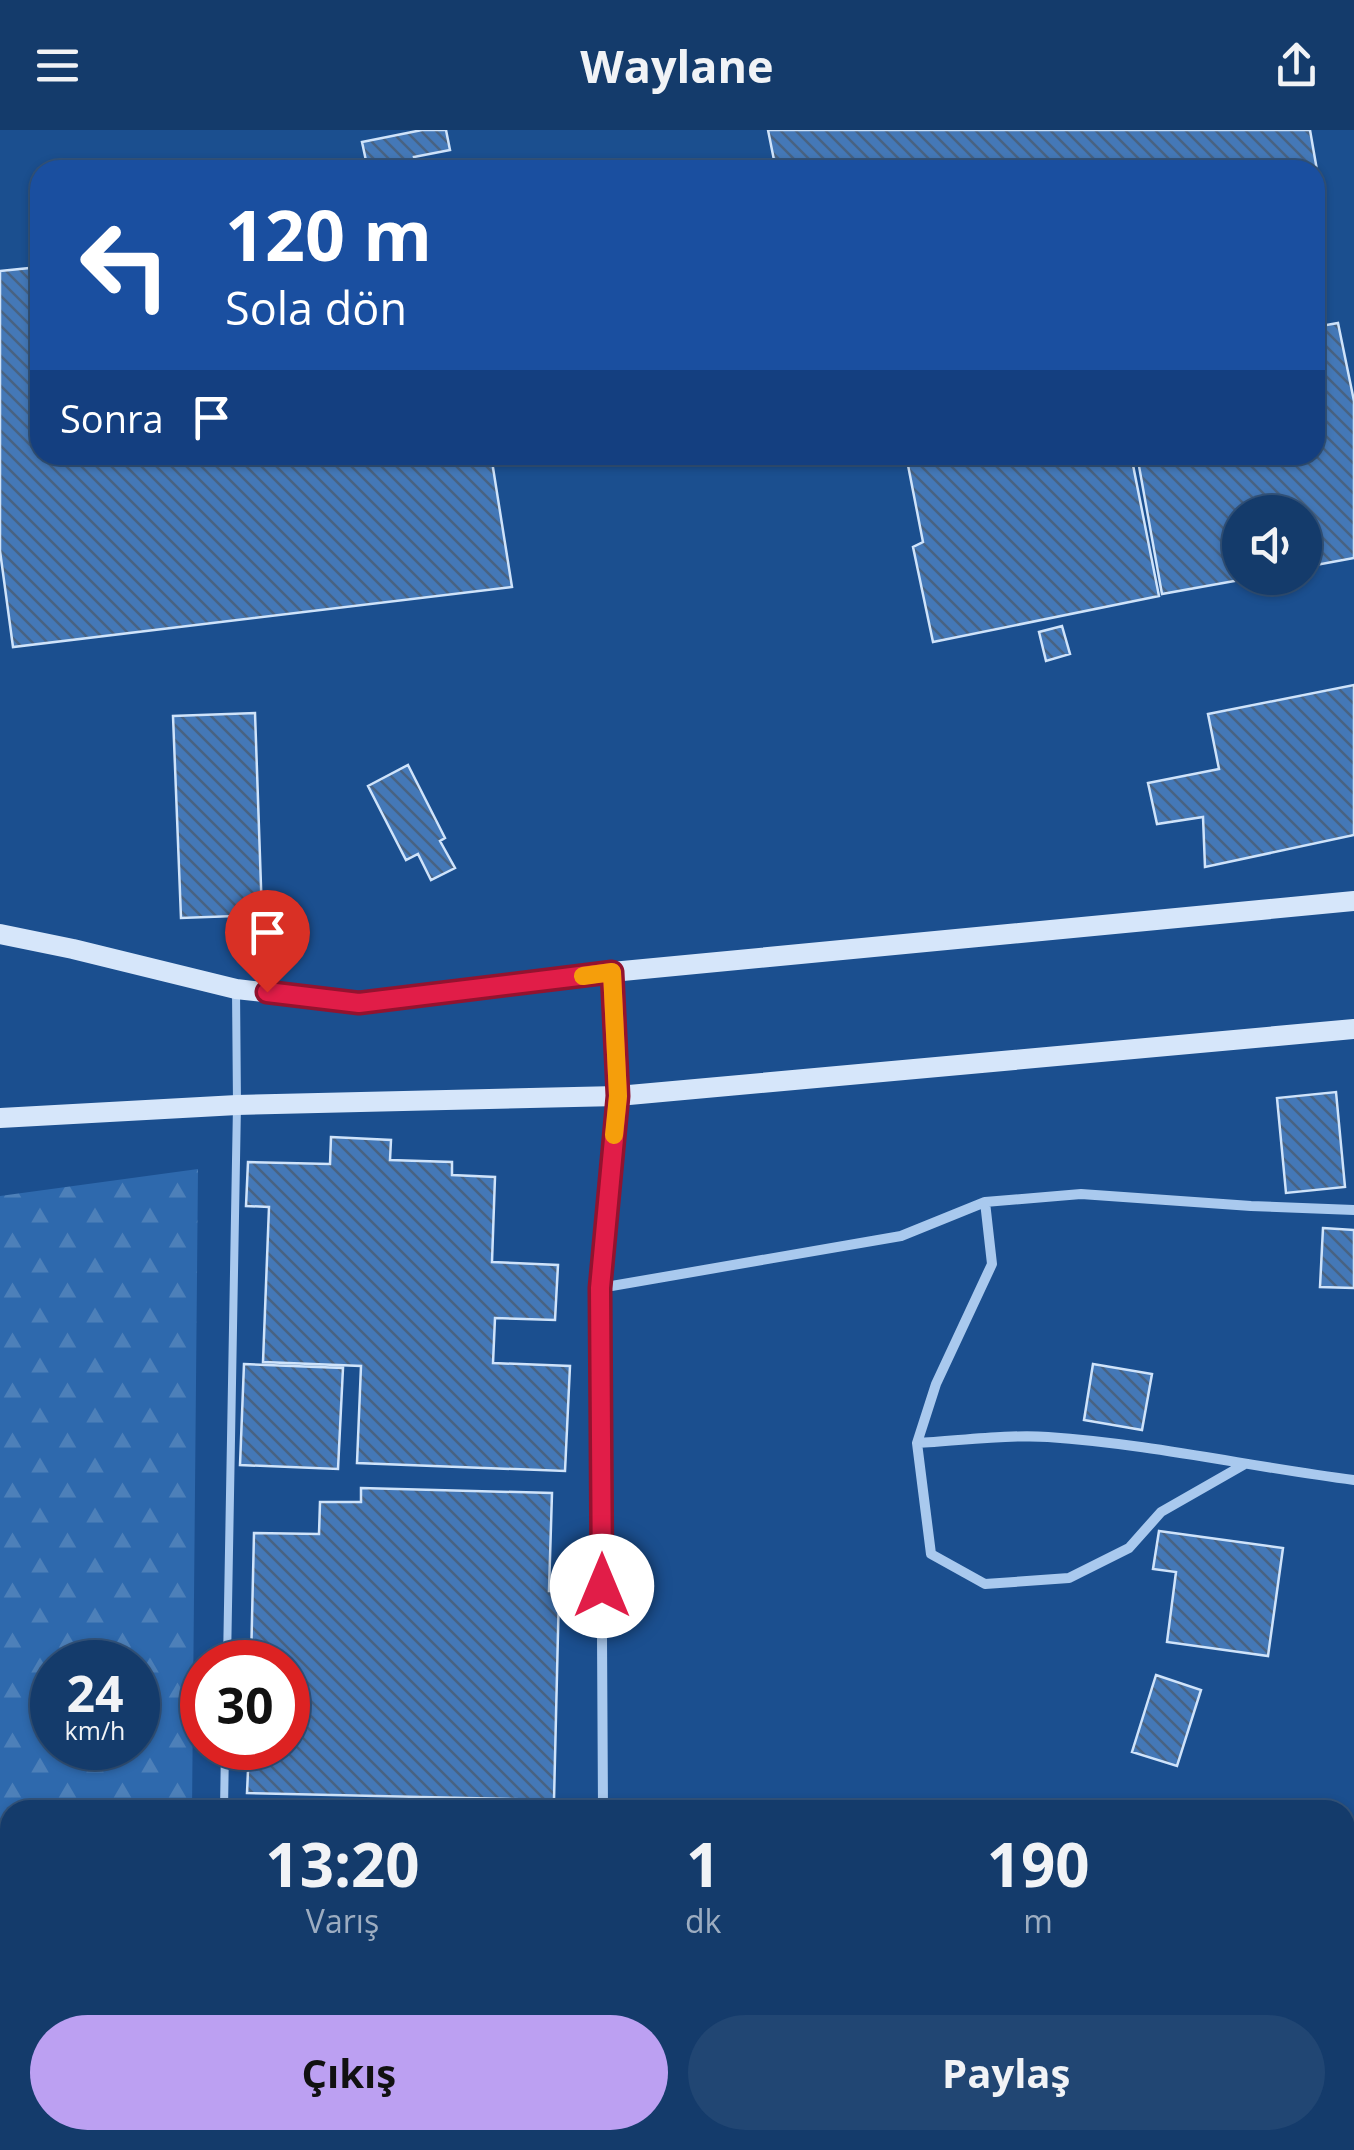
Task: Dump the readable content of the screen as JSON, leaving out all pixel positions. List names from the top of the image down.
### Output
{
  "page": {
    "header": "Waylane",
    "turn": ["120 m", "Sola dön"],
    "then": "Sonra",
    "speed": "24 km/h",
    "limit": "30",
    "eta": [
      "13:20",
      "Varış",
      "1",
      "dk",
      "190",
      "m"
    ],
    "buttons": ["Çıkış", "Paylaş"]
  }
}
